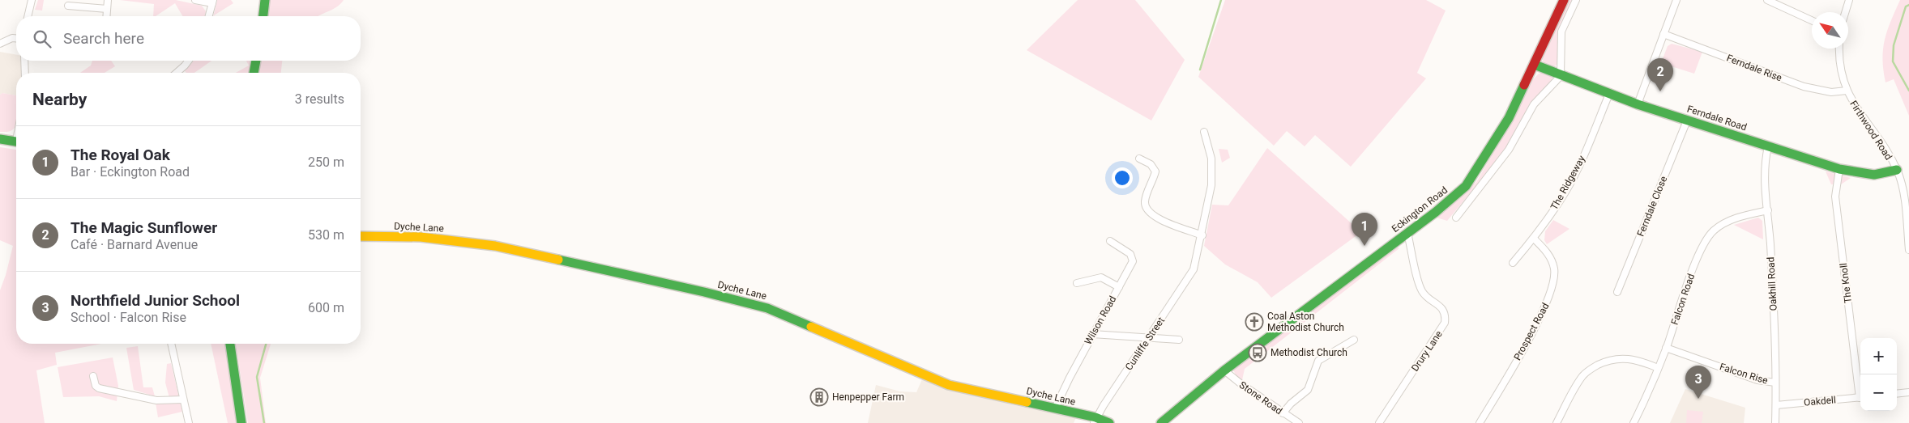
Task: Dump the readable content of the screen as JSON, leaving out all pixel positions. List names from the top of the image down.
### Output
{
  "streets": {
    "main road": ["Ferndale Road", "Eckington Road", "Dyche Lane"],
    "street": [
      "Ferndale Rise",
      "Firthwood Road",
      "The Ridgeway",
      "Ferndale Close",
      "The Knoll",
      "Oakhill Road",
      "Falcon Road",
      "Wilson Road",
      "Prospect Road",
      "Cunliffe Street",
      "Drury Lane",
      "Falcon Rise",
      "Stone Road",
      "Oakdell"
    ]
  },
  "crossings": [
    ["Ferndale Rise", "Firthwood Road"],
    ["Ferndale Road", "Firthwood Road"],
    ["Ferndale Road", "The Ridgeway"],
    ["Ferndale Road", "Ferndale Close"],
    ["Ferndale Road", "Eckington Road"],
    ["Ferndale Road", "The Knoll"],
    ["Ferndale Road", "Oakhill Road"],
    ["The Ridgeway", "Prospect Road"],
    ["Eckington Road", "Drury Lane"],
    ["Eckington Road", "Stone Road"],
    ["Dyche Lane", "Wilson Road"],
    ["Dyche Lane", "Cunliffe Street"],
    ["Oakhill Road", "Falcon Road"],
    ["Oakhill Road", "Falcon Rise"],
    ["Oakhill Road", "Oakdell"],
    ["Falcon Road", "Falcon Rise"]
  ],
  "places": {
    "church": ["Coal Aston Methodist Church"],
    "bus stop": ["Methodist Church"],
    "building": ["Henpepper Farm"]
  },
  "north": "top left",
  "page": {
    "search": "Search here",
    "pins": ["2", "1", "3"],
    "heading": ["Nearby", "3 results"],
    "list": [
      {
        "mark": "1",
        "name": "The Royal Oak",
        "note": "Bar · Eckington Road",
        "value": "250 m"
      },
      {
        "mark": "2",
        "name": "The Magic Sunflower",
        "note": "Café · Barnard Avenue",
        "value": "530 m"
      },
      {
        "mark": "3",
        "name": "Northfield Junior School",
        "note": "School · Falcon Rise",
        "value": "600 m"
      }
    ],
    "map_buttons": ["+", "−"]
  }
}
